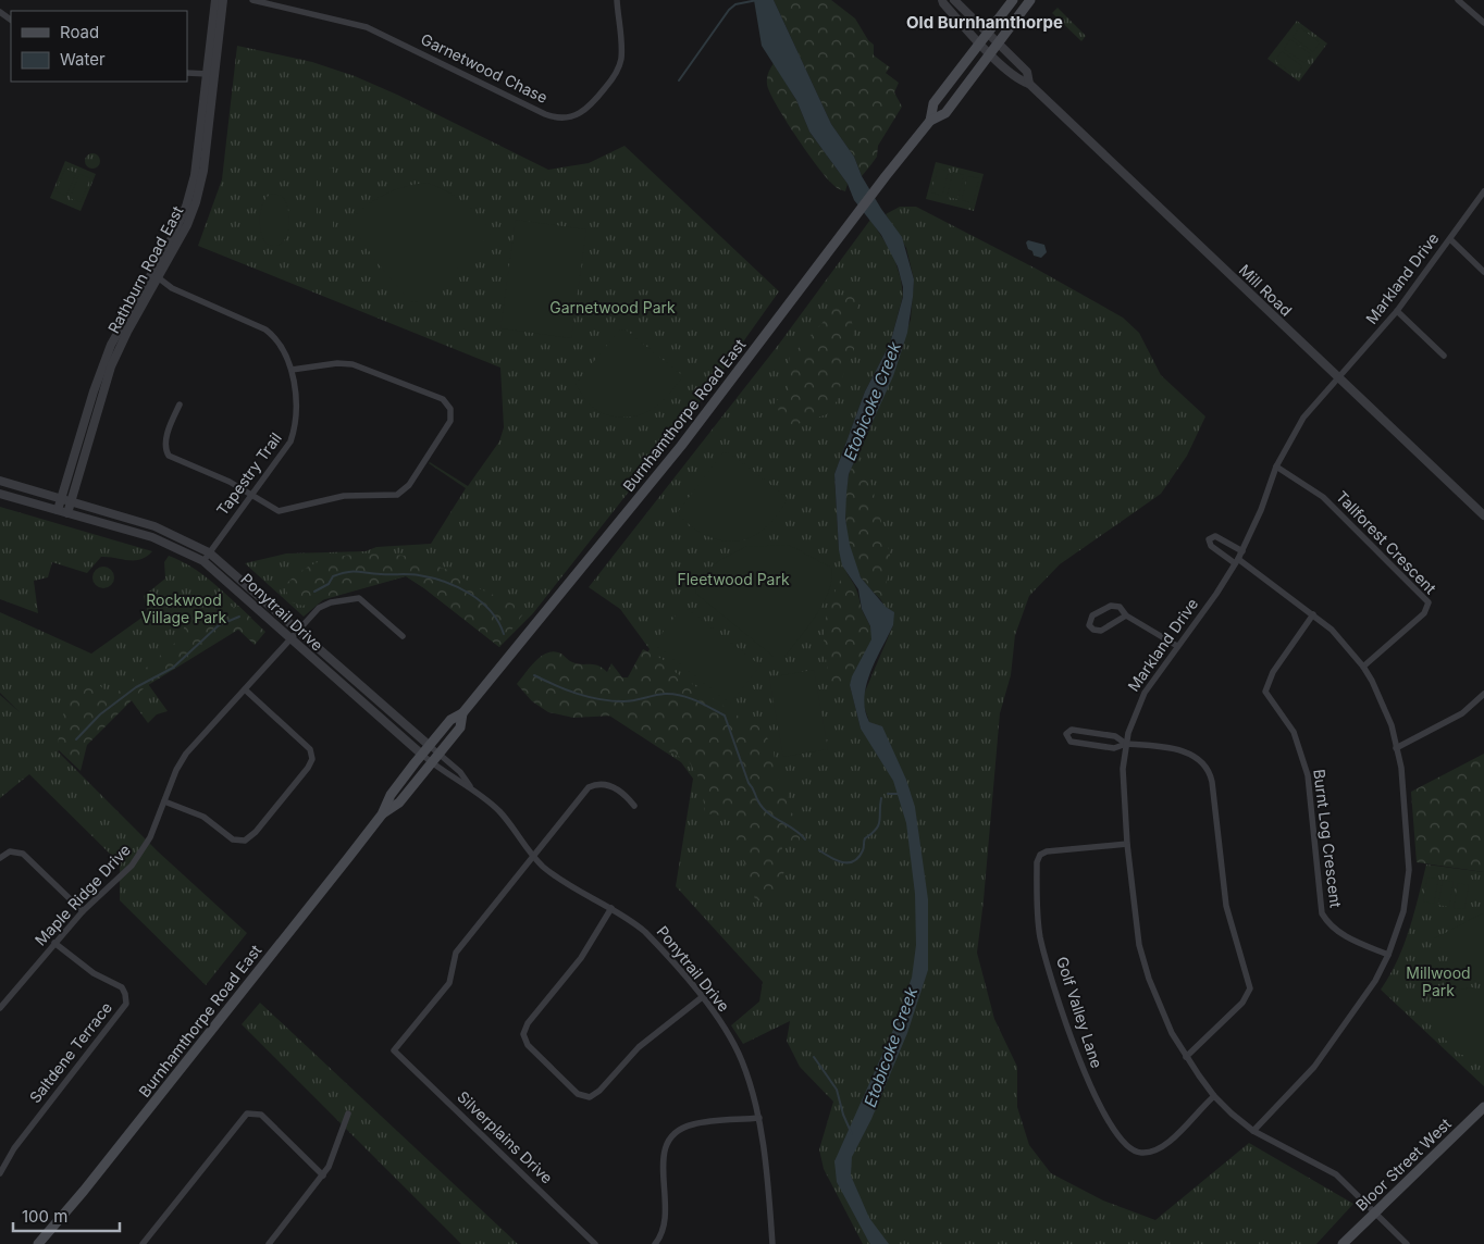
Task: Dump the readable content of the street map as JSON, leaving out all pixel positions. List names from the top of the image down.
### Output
{
  "streets": {
    "main road": ["Burnhamthorpe Road East", "Bloor Street West"],
    "street": [
      "Garnetwood Chase",
      "Rathburn Road East",
      "Markland Drive",
      "Mill Road",
      "Tapestry Trail",
      "Tallforest Crescent",
      "Ponytrail Drive",
      "Burnt Log Crescent",
      "Maple Ridge Drive",
      "Golf Valley Lane",
      "Saltdene Terrace",
      "Silverplains Drive"
    ]
  },
  "crossings": [
    ["Rathburn Road East", "Tapestry Trail"],
    ["Rathburn Road East", "Ponytrail Drive"],
    ["Markland Drive", "Mill Road"],
    ["Markland Drive", "Tallforest Crescent"],
    ["Markland Drive", "Golf Valley Lane"],
    ["Markland Drive", "Bloor Street West"],
    ["Burnhamthorpe Road East", "Ponytrail Drive"],
    ["Tapestry Trail", "Ponytrail Drive"],
    ["Ponytrail Drive", "Maple Ridge Drive"],
    ["Ponytrail Drive", "Silverplains Drive"],
    ["Maple Ridge Drive", "Saltdene Terrace"]
  ],
  "districts": ["Old Burnhamthorpe"],
  "water": ["Etobicoke Creek"],
  "parks": [
    "Garnetwood Park",
    "Fleetwood Park",
    "Rockwood Village Park",
    "Millwood Park"
  ],
  "legend": ["Road", "Water"],
  "scale_bar": "100 m"
}
